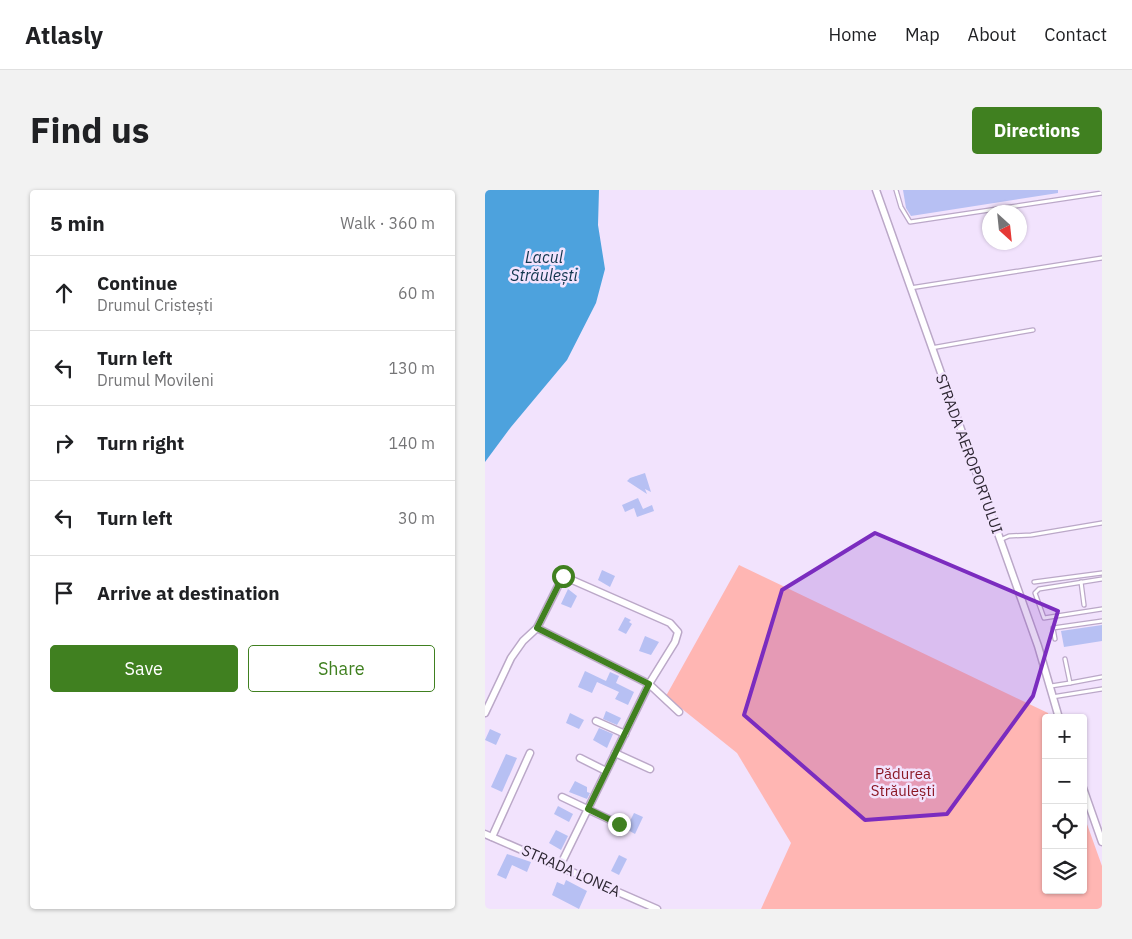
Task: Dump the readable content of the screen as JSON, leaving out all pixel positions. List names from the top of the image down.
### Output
{
  "streets": {
    "street": ["STRADA AEROPORTULUI", "STRADA LONEA"]
  },
  "water": ["Lacul Străulești"],
  "parks": ["Pădurea Străulești"],
  "north": "bottom right",
  "page": {
    "header": "Atlasly",
    "nav": [
      "Home",
      "Map",
      "About",
      "Contact"
    ],
    "title": "Find us",
    "buttons": [
      "Directions",
      ["Save", "Share"]
    ],
    "heading": ["5 min", "Walk · 360 m"],
    "list": [
      ["Continue", "Drumul Cristești", "60 m"],
      ["Turn left", "Drumul Movileni", "130 m"],
      ["Turn right", "140 m"],
      ["Turn left", "30 m"],
      "Arrive at destination"
    ],
    "map_buttons": ["+", "−"]
  }
}
